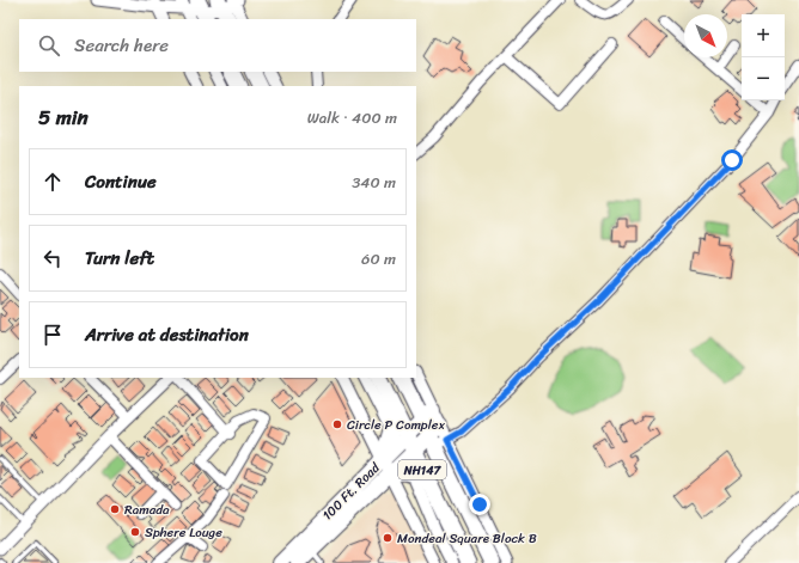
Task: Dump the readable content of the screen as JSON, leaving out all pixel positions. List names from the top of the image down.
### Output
{
  "streets": {
    "highway": ["NH147"],
    "main road": ["100 Ft. Road"]
  },
  "crossings": [
    ["NH147", "100 Ft. Road"]
  ],
  "places": [
    "Circle P Complex",
    "Ramada",
    "Sphere Louge",
    "Mondeal Square Block B"
  ],
  "north": "bottom right",
  "page": {
    "map_buttons": ["+", "−"],
    "search": "Search here",
    "heading": ["5 min", "Walk · 400 m"],
    "list": [
      ["Continue", "340 m"],
      ["Turn left", "60 m"],
      "Arrive at destination"
    ]
  }
}
